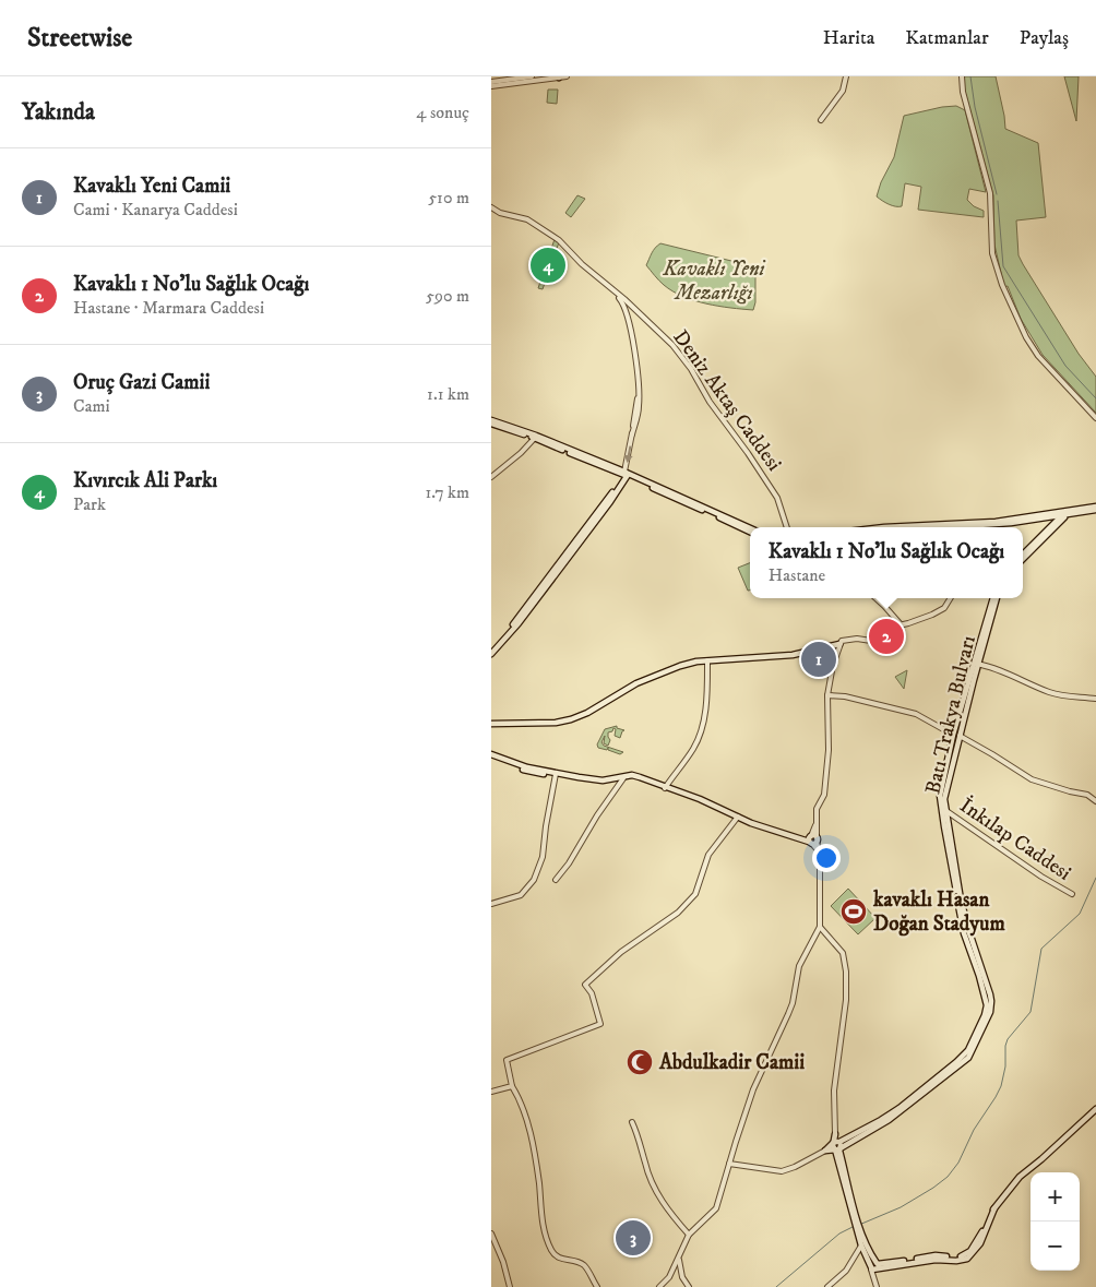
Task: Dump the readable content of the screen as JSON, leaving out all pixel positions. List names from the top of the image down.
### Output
{
  "streets": {
    "main road": ["Batı Trakya Bulvarı"],
    "street": ["Deniz Aktaş Caddesi", "İnkılap Caddesi"]
  },
  "crossings": [
    ["Batı Trakya Bulvarı", "İnkılap Caddesi"]
  ],
  "parks": ["Kavaklı Yeni Mezarlığı"],
  "places": {
    "sports": ["kavaklı Hasan Doğan Stadyum"],
    "mosque": ["Abdulkadir Camii"]
  },
  "page": {
    "header": "Streetwise",
    "nav": ["Harita", "Katmanlar", "Paylaş"],
    "heading": ["Yakında", "4 sonuç"],
    "list": [
      {
        "mark": "1",
        "name": "Kavaklı Yeni Camii",
        "note": "Cami · Kanarya Caddesi",
        "value": "510 m"
      },
      {
        "mark": "2",
        "name": "Kavaklı 1 No'lu Sağlık Ocağı",
        "note": "Hastane · Marmara Caddesi",
        "value": "590 m"
      },
      {
        "mark": "3",
        "name": "Oruç Gazi Camii",
        "note": "Cami",
        "value": "1.1 km"
      },
      {
        "mark": "4",
        "name": "Kıvırcık Ali Parkı",
        "note": "Park",
        "value": "1.7 km"
      }
    ],
    "pins": [
      "4",
      "2",
      "1",
      "3"
    ],
    "popup": ["Kavaklı 1 No'lu Sağlık Ocağı", "Hastane"],
    "map_buttons": ["+", "−"]
  }
}
